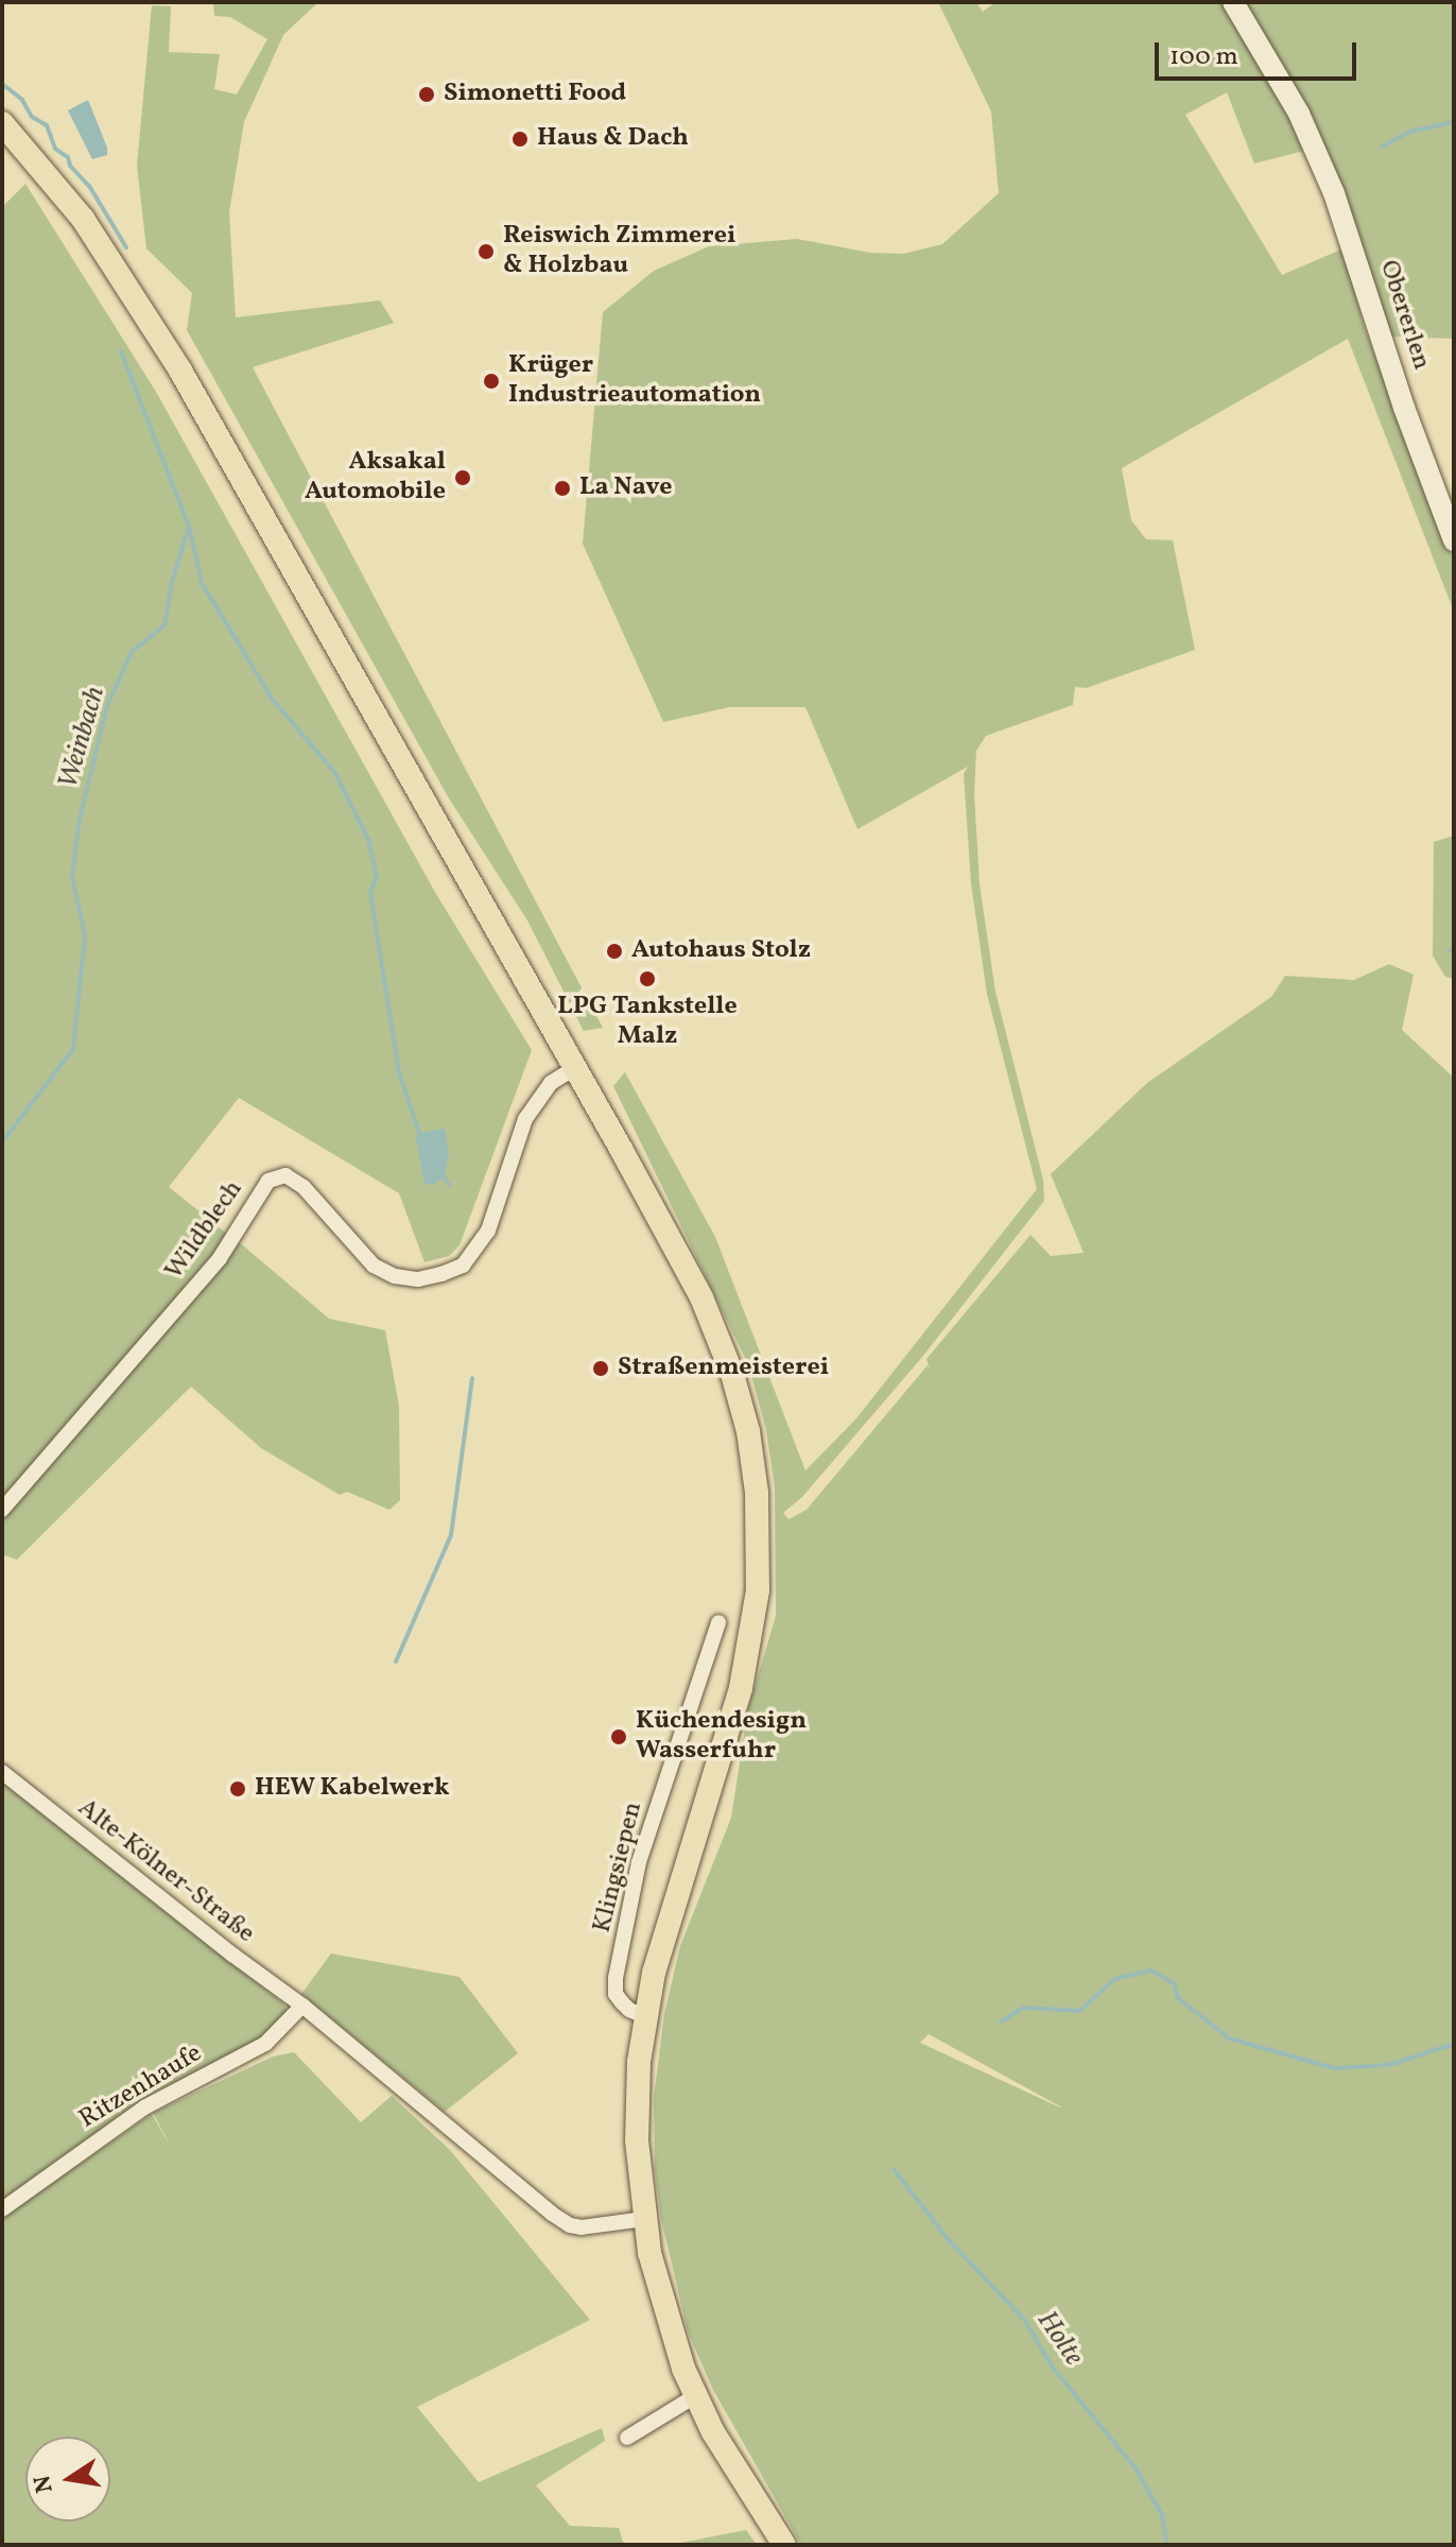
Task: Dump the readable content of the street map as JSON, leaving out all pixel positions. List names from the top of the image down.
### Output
{
  "streets": {
    "main road": ["Obererlen"],
    "street": [
      "Wildblech",
      "Klingsiepen",
      "Alte-Kölner-Straße",
      "Ritzenhaufe"
    ]
  },
  "crossings": [
    ["Alte-Kölner-Straße", "Ritzenhaufe"]
  ],
  "water": ["Weinbach", "Holte"],
  "places": [
    "Simonetti Food",
    "Haus & Dach",
    "Reiswich Zimmerei & Holzbau",
    "Krüger Industrieautomation",
    "Aksakal Automobile",
    "La Nave",
    "Autohaus Stolz",
    "LPG Tankstelle Malz",
    "Straßenmeisterei",
    "Küchendesign Wasserfuhr",
    "HEW Kabelwerk"
  ],
  "scale_bar": "100 m",
  "north": "left"
}
